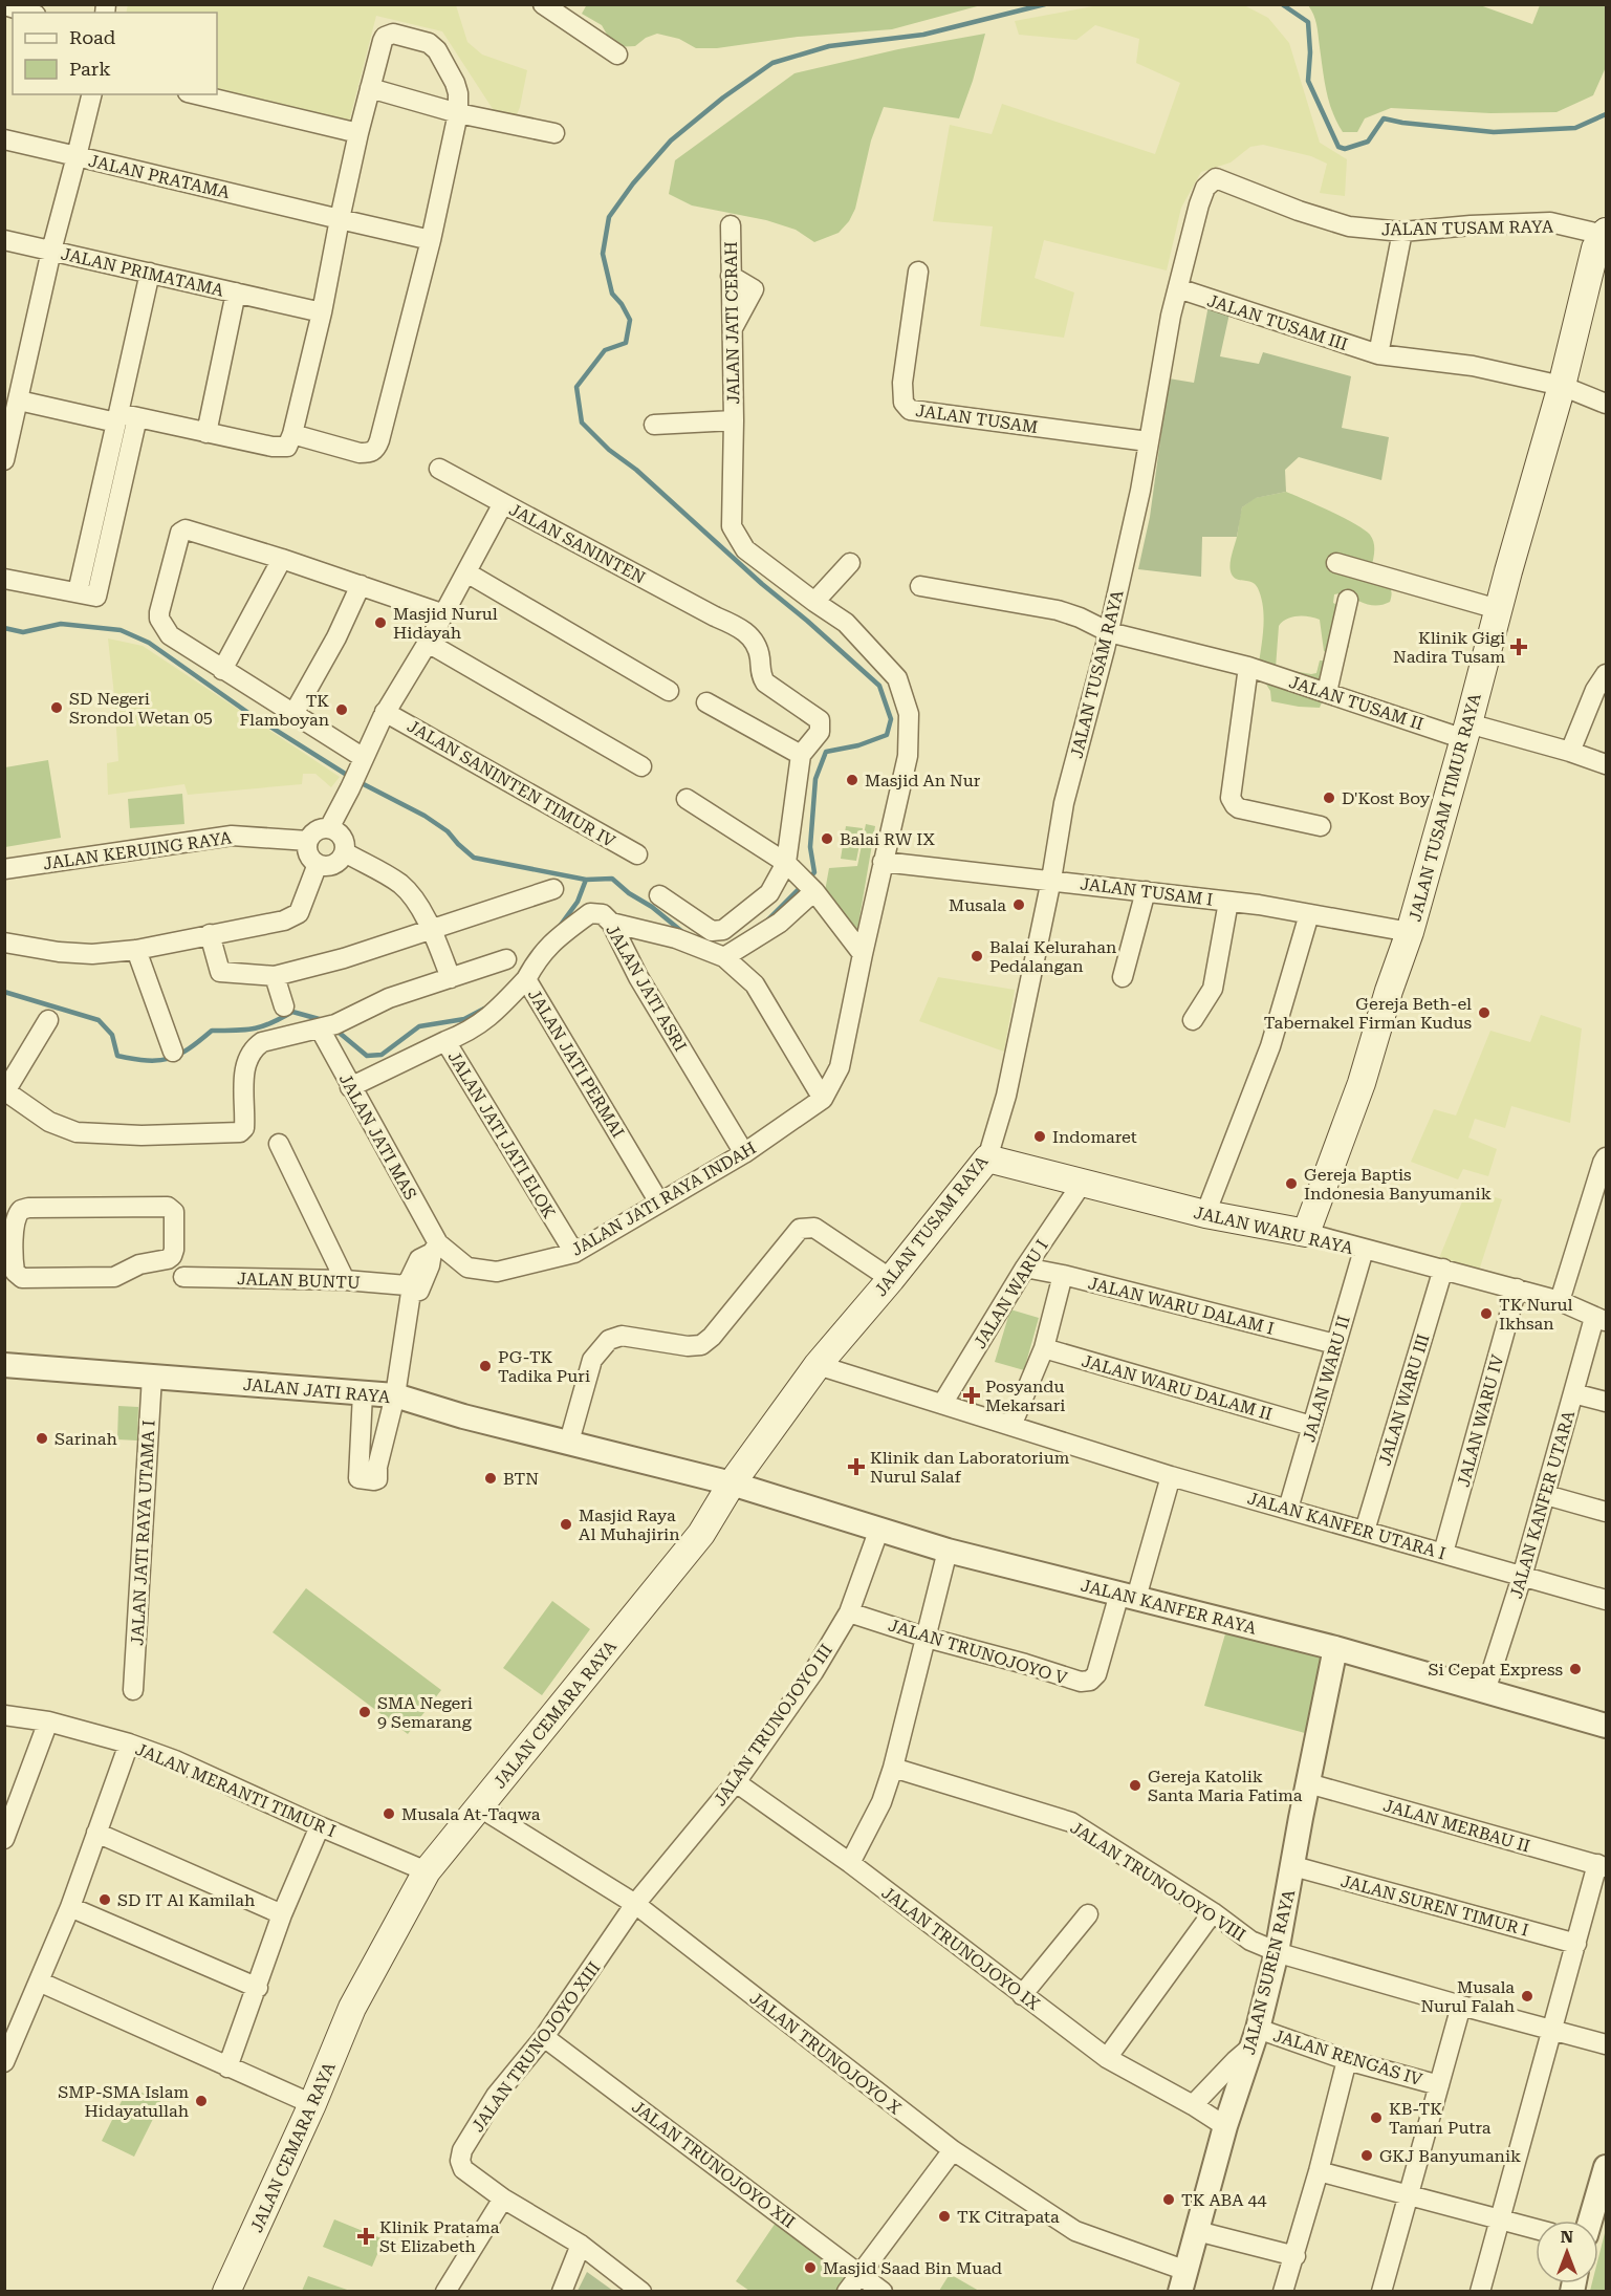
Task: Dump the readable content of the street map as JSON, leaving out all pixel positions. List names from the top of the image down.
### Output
{
  "streets": {
    "main road": [
      "JALAN TUSAM RAYA",
      "JALAN TUSAM TIMUR RAYA",
      "JALAN WARU RAYA",
      "JALAN CEMARA RAYA"
    ],
    "street": [
      "JALAN PRATAMA",
      "JALAN PRIMATAMA",
      "JALAN TUSAM III",
      "JALAN JATI CERAH",
      "JALAN TUSAM",
      "JALAN SANINTEN",
      "JALAN TUSAM II",
      "JALAN SANINTEN TIMUR IV",
      "JALAN KERUING RAYA",
      "JALAN TUSAM I",
      "JALAN JATI ASRI",
      "JALAN JATI PERMAI",
      "JALAN JATI JATI ELOK",
      "JALAN JATI MAS",
      "JALAN JATI RAYA INDAH",
      "JALAN BUNTU",
      "JALAN WARU I",
      "JALAN WARU DALAM I",
      "JALAN WARU II",
      "JALAN WARU DALAM II",
      "JALAN JATI RAYA",
      "JALAN WARU III",
      "JALAN WARU IV",
      "JALAN KANFER UTARA",
      "JALAN KANFER UTARA I",
      "JALAN JATI RAYA UTAMA I",
      "JALAN KANFER RAYA",
      "JALAN TRUNOJOYO V",
      "JALAN TRUNOJOYO III",
      "JALAN MERANTI TIMUR I",
      "JALAN MERBAU II",
      "JALAN TRUNOJOYO VIII",
      "JALAN SUREN TIMUR I",
      "JALAN TRUNOJOYO IX",
      "JALAN SUREN RAYA",
      "JALAN TRUNOJOYO XIII",
      "JALAN TRUNOJOYO X",
      "JALAN RENGAS IV",
      "JALAN TRUNOJOYO XII"
    ]
  },
  "crossings": [
    ["JALAN PRATAMA", "JALAN PRIMATAMA"],
    ["JALAN TUSAM RAYA", "JALAN TUSAM III"],
    ["JALAN TUSAM RAYA", "JALAN TUSAM"],
    ["JALAN TUSAM RAYA", "JALAN TUSAM II"],
    ["JALAN TUSAM RAYA", "JALAN TUSAM TIMUR RAYA"],
    ["JALAN TUSAM RAYA", "JALAN TUSAM I"],
    ["JALAN TUSAM RAYA", "JALAN WARU RAYA"],
    ["JALAN TUSAM RAYA", "JALAN JATI RAYA"],
    ["JALAN TUSAM RAYA", "JALAN KANFER UTARA I"],
    ["JALAN TUSAM RAYA", "JALAN KANFER RAYA"],
    ["JALAN TUSAM RAYA", "JALAN CEMARA RAYA"],
    ["JALAN TUSAM III", "JALAN TUSAM TIMUR RAYA"],
    ["JALAN JATI CERAH", "JALAN JATI RAYA INDAH"],
    ["JALAN SANINTEN", "JALAN SANINTEN TIMUR IV"],
    ["JALAN SANINTEN", "JALAN KERUING RAYA"],
    ["JALAN TUSAM II", "JALAN TUSAM TIMUR RAYA"],
    ["JALAN TUSAM TIMUR RAYA", "JALAN TUSAM I"],
    ["JALAN TUSAM TIMUR RAYA", "JALAN WARU RAYA"],
    ["JALAN TUSAM I", "JALAN JATI RAYA INDAH"],
    ["JALAN JATI ASRI", "JALAN JATI PERMAI"],
    ["JALAN JATI ASRI", "JALAN JATI RAYA INDAH"],
    ["JALAN JATI PERMAI", "JALAN JATI JATI ELOK"],
    ["JALAN JATI PERMAI", "JALAN JATI RAYA INDAH"],
    ["JALAN JATI JATI ELOK", "JALAN JATI MAS"],
    ["JALAN JATI JATI ELOK", "JALAN JATI RAYA INDAH"],
    ["JALAN JATI MAS", "JALAN JATI RAYA INDAH"],
    ["JALAN WARU RAYA", "JALAN WARU I"],
    ["JALAN WARU RAYA", "JALAN WARU II"],
    ["JALAN WARU RAYA", "JALAN WARU III"],
    ["JALAN WARU RAYA", "JALAN WARU IV"],
    ["JALAN WARU RAYA", "JALAN KANFER UTARA"],
    ["JALAN WARU I", "JALAN WARU DALAM I"],
    ["JALAN WARU I", "JALAN WARU DALAM II"],
    ["JALAN WARU I", "JALAN KANFER UTARA I"],
    ["JALAN WARU DALAM I", "JALAN WARU II"],
    ["JALAN WARU II", "JALAN WARU DALAM II"],
    ["JALAN WARU II", "JALAN KANFER UTARA I"],
    ["JALAN JATI RAYA", "JALAN JATI RAYA UTAMA I"],
    ["JALAN JATI RAYA", "JALAN KANFER RAYA"],
    ["JALAN JATI RAYA", "JALAN CEMARA RAYA"],
    ["JALAN WARU III", "JALAN KANFER UTARA I"],
    ["JALAN WARU IV", "JALAN KANFER UTARA I"],
    ["JALAN KANFER UTARA", "JALAN KANFER UTARA I"],
    ["JALAN KANFER UTARA", "JALAN KANFER RAYA"],
    ["JALAN KANFER RAYA", "JALAN TRUNOJOYO V"],
    ["JALAN KANFER RAYA", "JALAN CEMARA RAYA"],
    ["JALAN KANFER RAYA", "JALAN TRUNOJOYO III"],
    ["JALAN KANFER RAYA", "JALAN SUREN RAYA"],
    ["JALAN TRUNOJOYO V", "JALAN TRUNOJOYO III"],
    ["JALAN CEMARA RAYA", "JALAN MERANTI TIMUR I"],
    ["JALAN CEMARA RAYA", "JALAN TRUNOJOYO X"],
    ["JALAN TRUNOJOYO III", "JALAN TRUNOJOYO IX"],
    ["JALAN TRUNOJOYO III", "JALAN TRUNOJOYO XIII"],
    ["JALAN TRUNOJOYO III", "JALAN TRUNOJOYO X"],
    ["JALAN MERBAU II", "JALAN SUREN RAYA"],
    ["JALAN TRUNOJOYO VIII", "JALAN SUREN RAYA"],
    ["JALAN SUREN TIMUR I", "JALAN SUREN RAYA"],
    ["JALAN TRUNOJOYO IX", "JALAN SUREN RAYA"],
    ["JALAN SUREN RAYA", "JALAN TRUNOJOYO X"],
    ["JALAN SUREN RAYA", "JALAN RENGAS IV"],
    ["JALAN TRUNOJOYO XIII", "JALAN TRUNOJOYO X"],
    ["JALAN TRUNOJOYO XIII", "JALAN TRUNOJOYO XII"]
  ],
  "places": {
    "other": [
      "Masjid Nurul Hidayah",
      "SD Negeri Srondol Wetan 05",
      "TK Flamboyan",
      "Masjid An Nur",
      "D'Kost Boy",
      "Balai RW IX",
      "Musala",
      "Balai Kelurahan Pedalangan",
      "Gereja Beth-el Tabernakel Firman Kudus",
      "Indomaret",
      "Gereja Baptis Indonesia Banyumanik",
      "TK Nurul Ikhsan",
      "PG-TK Tadika Puri",
      "Sarinah",
      "BTN",
      "Masjid Raya Al Muhajirin",
      "Si Cepat Express",
      "SMA Negeri 9 Semarang",
      "Gereja Katolik Santa Maria Fatima",
      "Musala At-Taqwa",
      "SD IT Al Kamilah",
      "Musala Nurul Falah",
      "SMP-SMA Islam Hidayatullah",
      "KB-TK Taman Putra",
      "GKJ Banyumanik",
      "TK ABA 44",
      "TK Citrapata",
      "Masjid Saad Bin Muad"
    ],
    "health": [
      "Klinik Gigi Nadira Tusam",
      "Posyandu Mekarsari",
      "Klinik dan Laboratorium Nurul Salaf",
      "Klinik Pratama St Elizabeth"
    ]
  },
  "legend": ["Road", "Park"],
  "north": "top"
}
